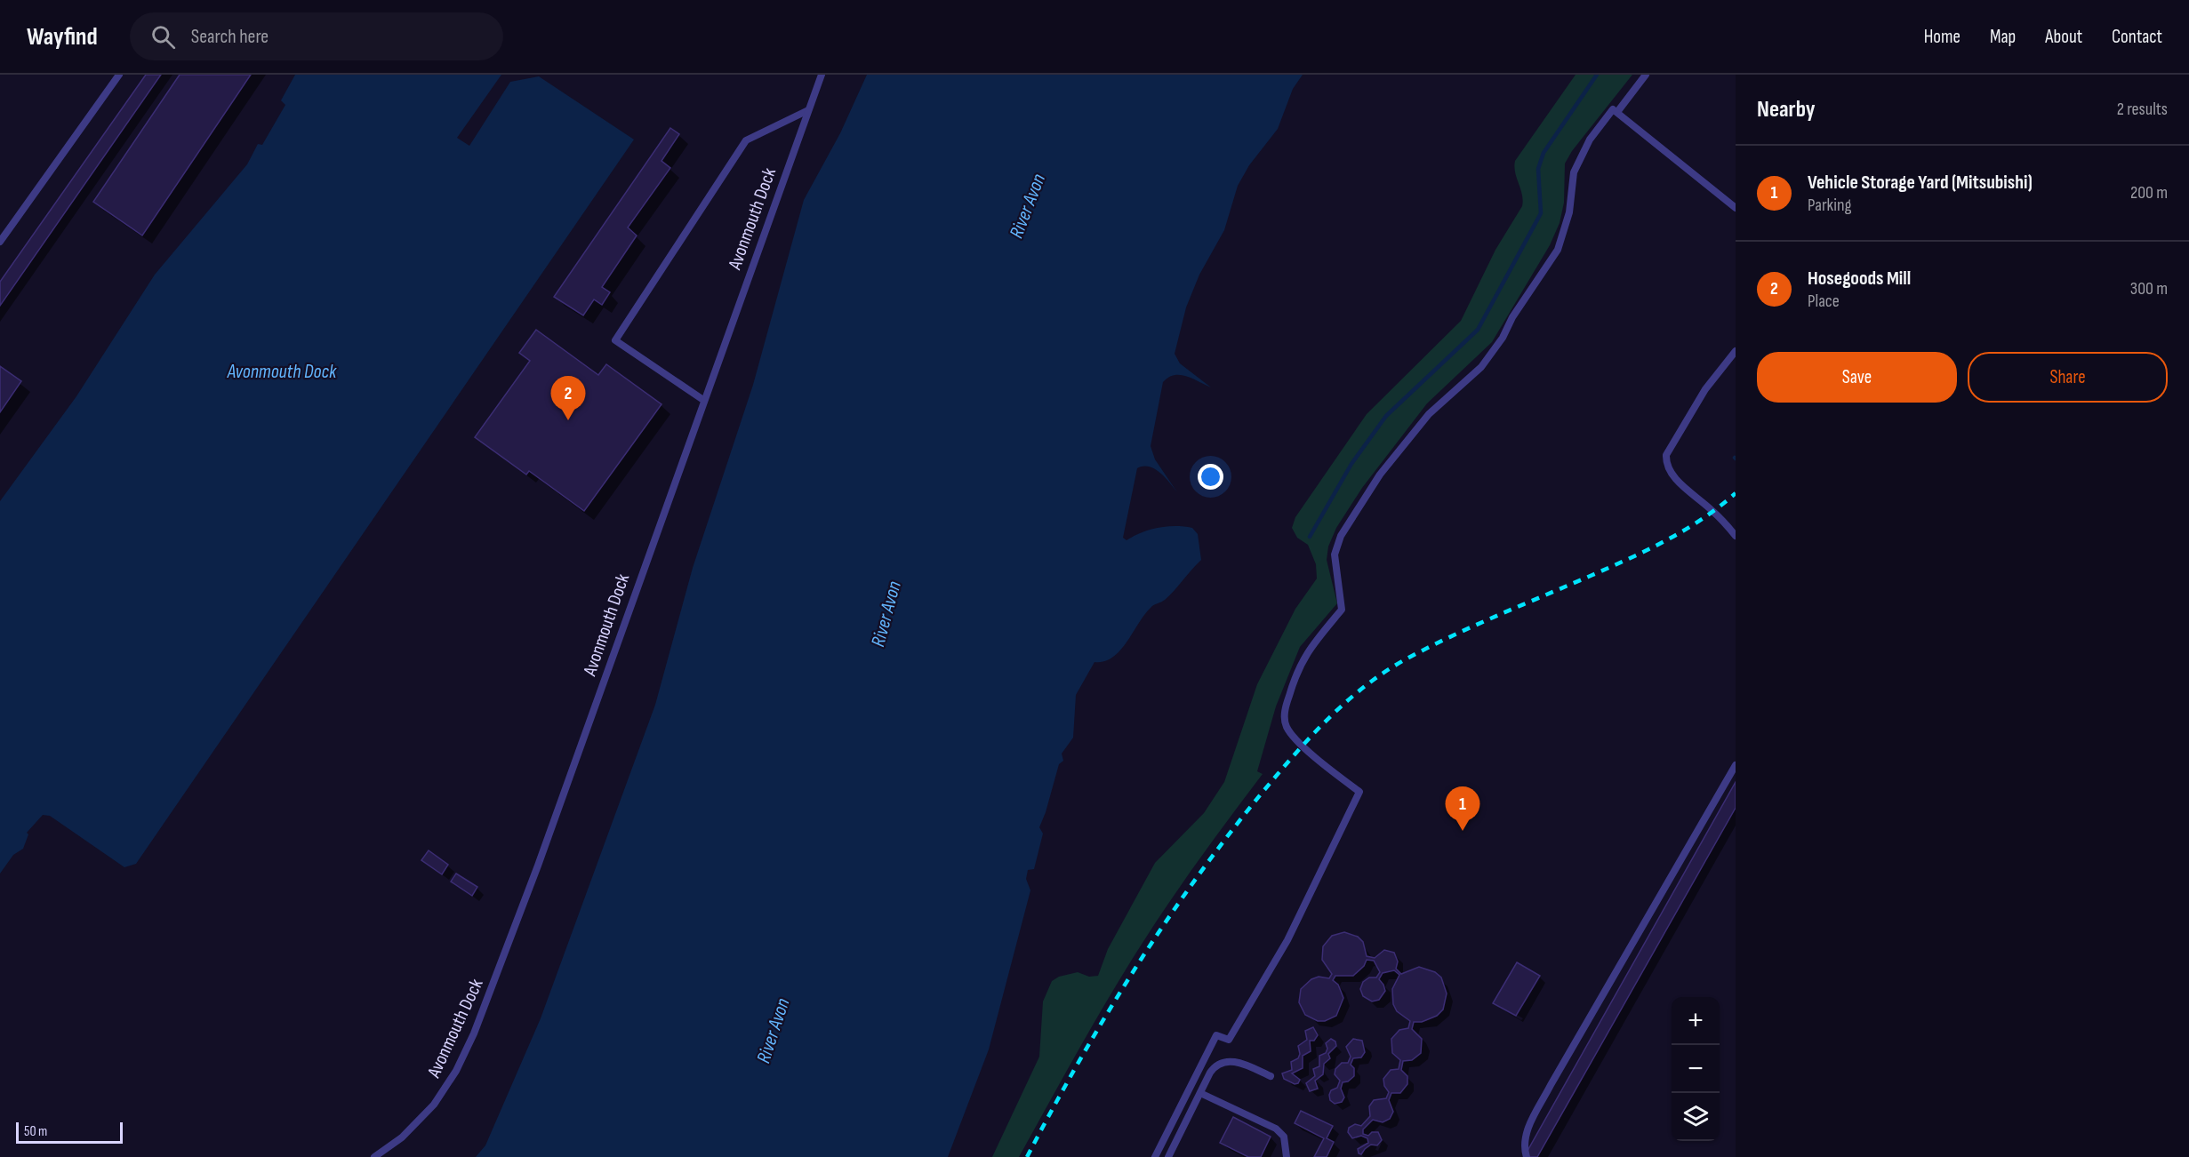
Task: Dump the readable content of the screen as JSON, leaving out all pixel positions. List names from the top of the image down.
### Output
{
  "streets": {
    "lane": ["Avonmouth Dock"]
  },
  "water": ["River Avon", "Avonmouth Dock"],
  "scale_bar": "50 m",
  "page": {
    "header": "Wayfind",
    "search": "Search here",
    "nav": [
      "Home",
      "Map",
      "About",
      "Contact"
    ],
    "heading": ["Nearby", "2 results"],
    "list": [
      {
        "mark": "1",
        "name": "Vehicle Storage Yard (Mitsubishi)",
        "note": "Parking",
        "value": "200 m"
      },
      {
        "mark": "2",
        "name": "Hosegoods Mill",
        "note": "Place",
        "value": "300 m"
      }
    ],
    "buttons": ["Save", "Share"],
    "pins": ["2", "1"],
    "map_buttons": ["+", "−"],
    "scale": "50 m"
  }
}
